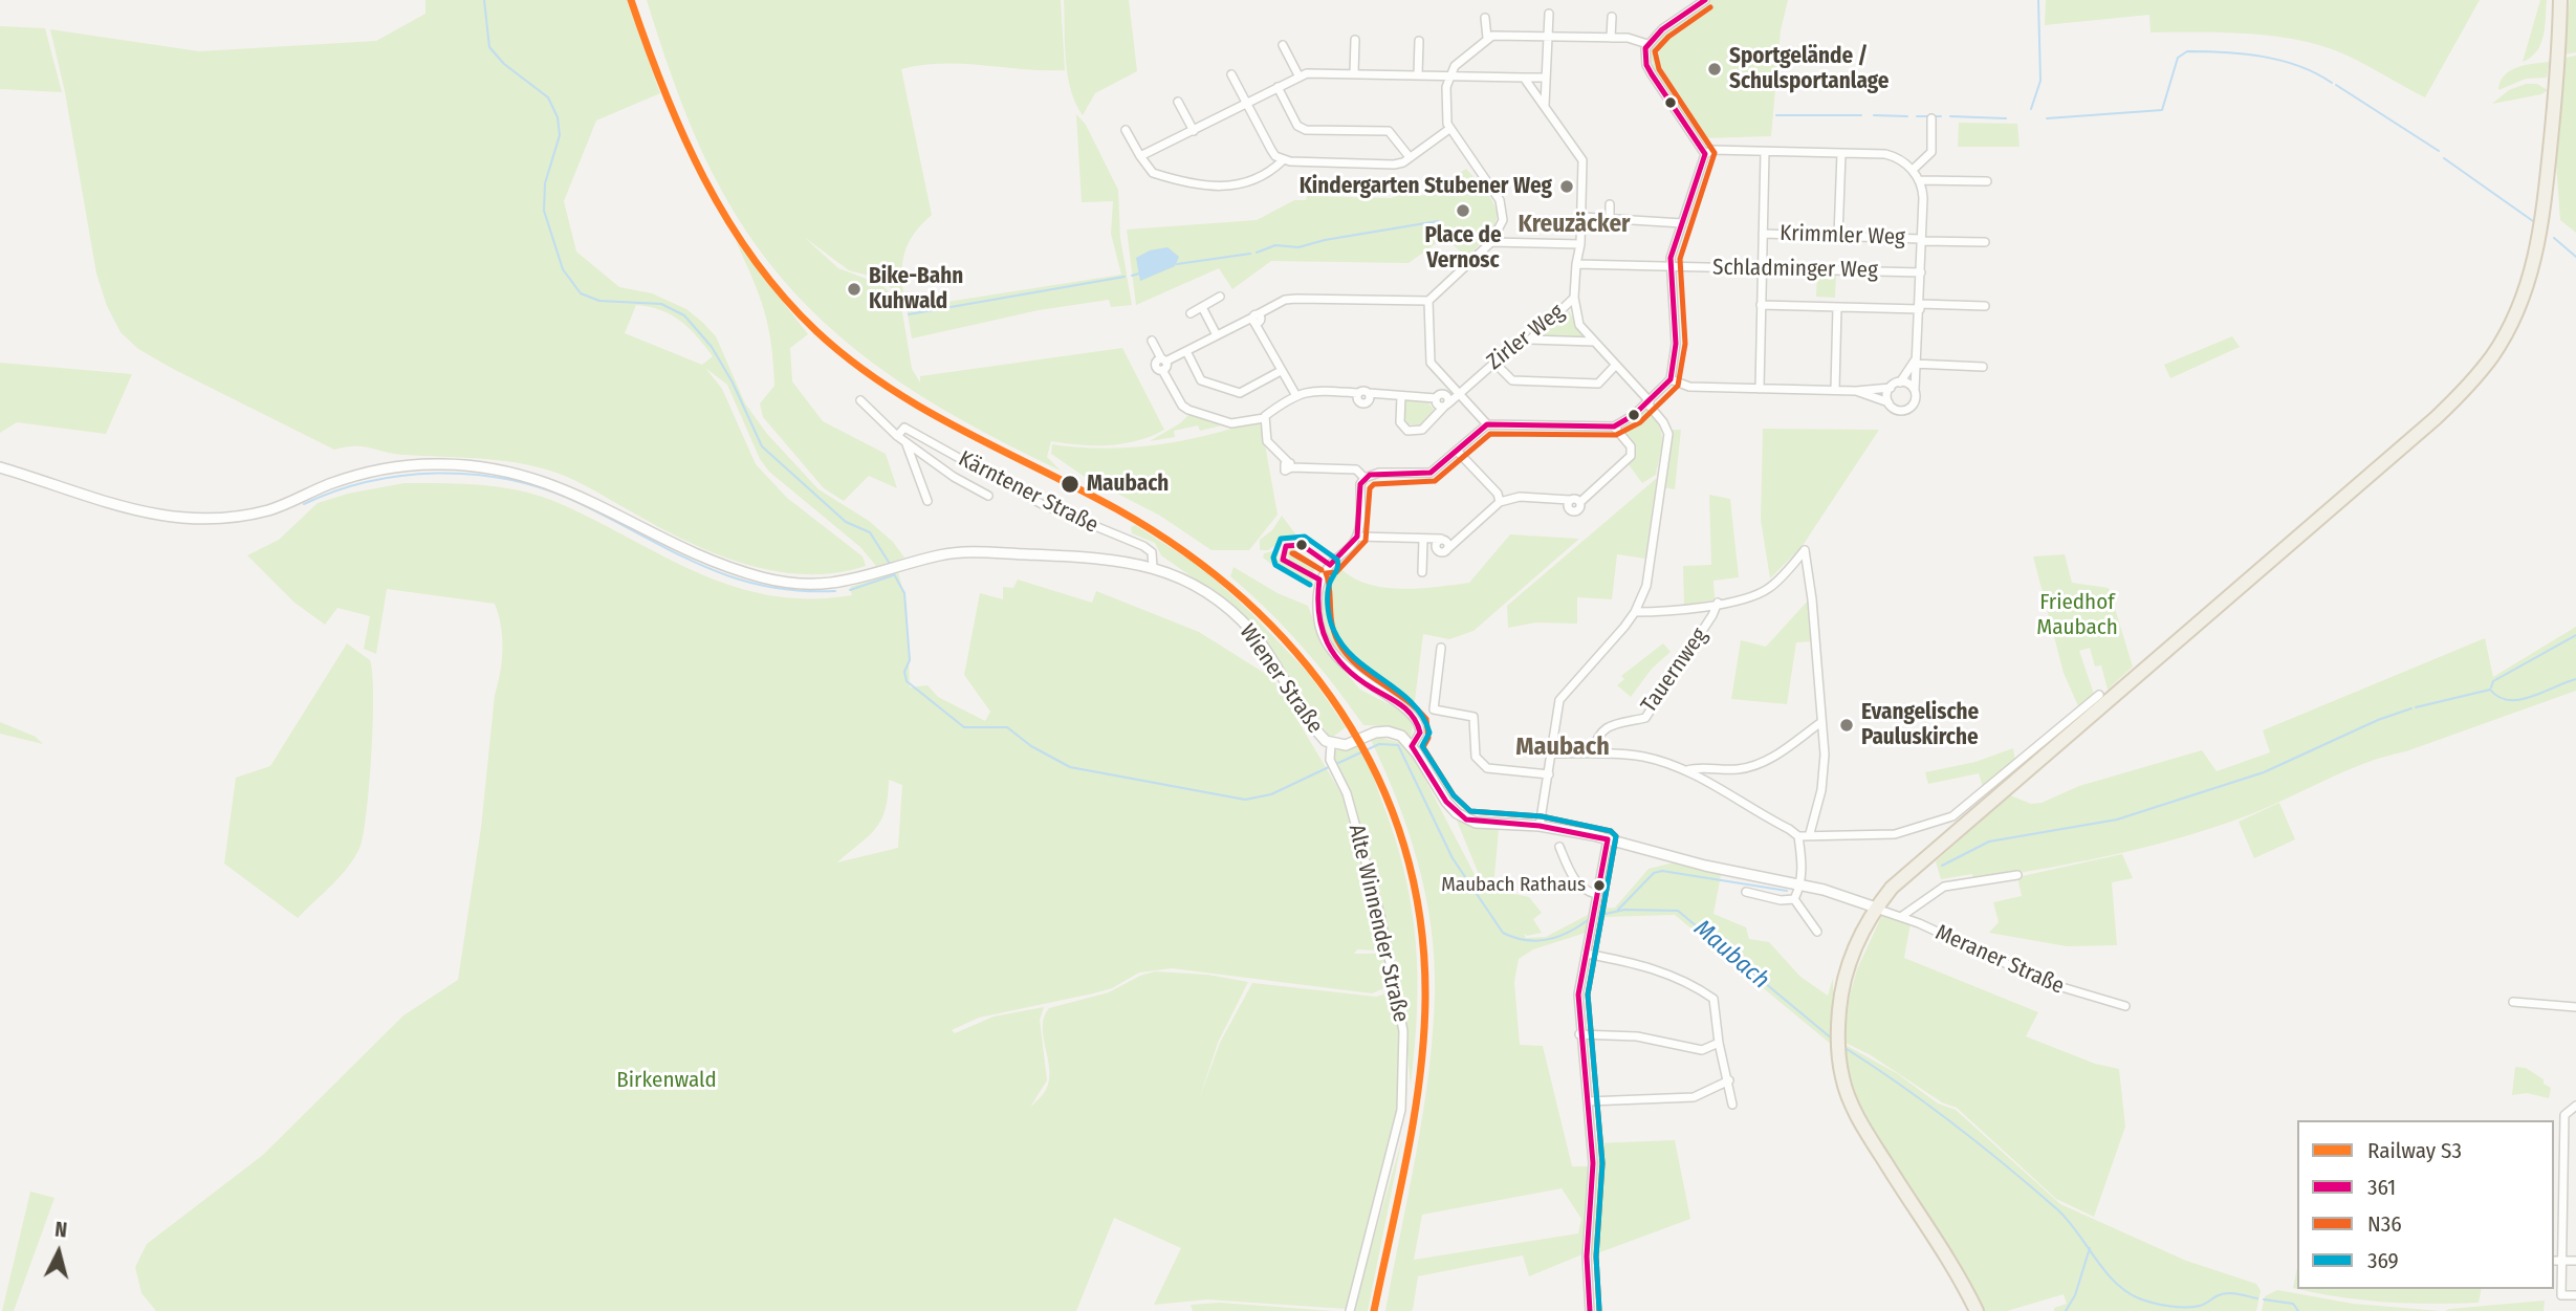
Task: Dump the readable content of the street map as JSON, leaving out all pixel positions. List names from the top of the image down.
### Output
{
  "streets": {
    "street": [
      "Krimmler Weg",
      "Schladminger Weg",
      "Zirler Weg",
      "Kärntener Straße",
      "Tauernweg",
      "Wiener Straße",
      "Alte Winnender Straße",
      "Meraner Straße"
    ]
  },
  "crossings": [
    ["Kärntener Straße", "Wiener Straße"],
    ["Wiener Straße", "Alte Winnender Straße"]
  ],
  "districts": ["Kreuzäcker", "Maubach"],
  "water": ["Maubach"],
  "parks": ["Friedhof Maubach", "Birkenwald"],
  "places": [
    "Sportgelände / Schulsportanlage",
    "Kindergarten Stubener Weg",
    "Place de Vernosc",
    "Bike-Bahn Kuhwald",
    "Maubach",
    "Evangelische Pauluskirche",
    "Maubach Rathaus"
  ],
  "lines": [
    "rail line S3",
    "transit line 361",
    "transit line N36",
    "transit line 369"
  ],
  "legend": [
    "Railway S3",
    "361",
    "N36",
    "369"
  ],
  "north": "top"
}
